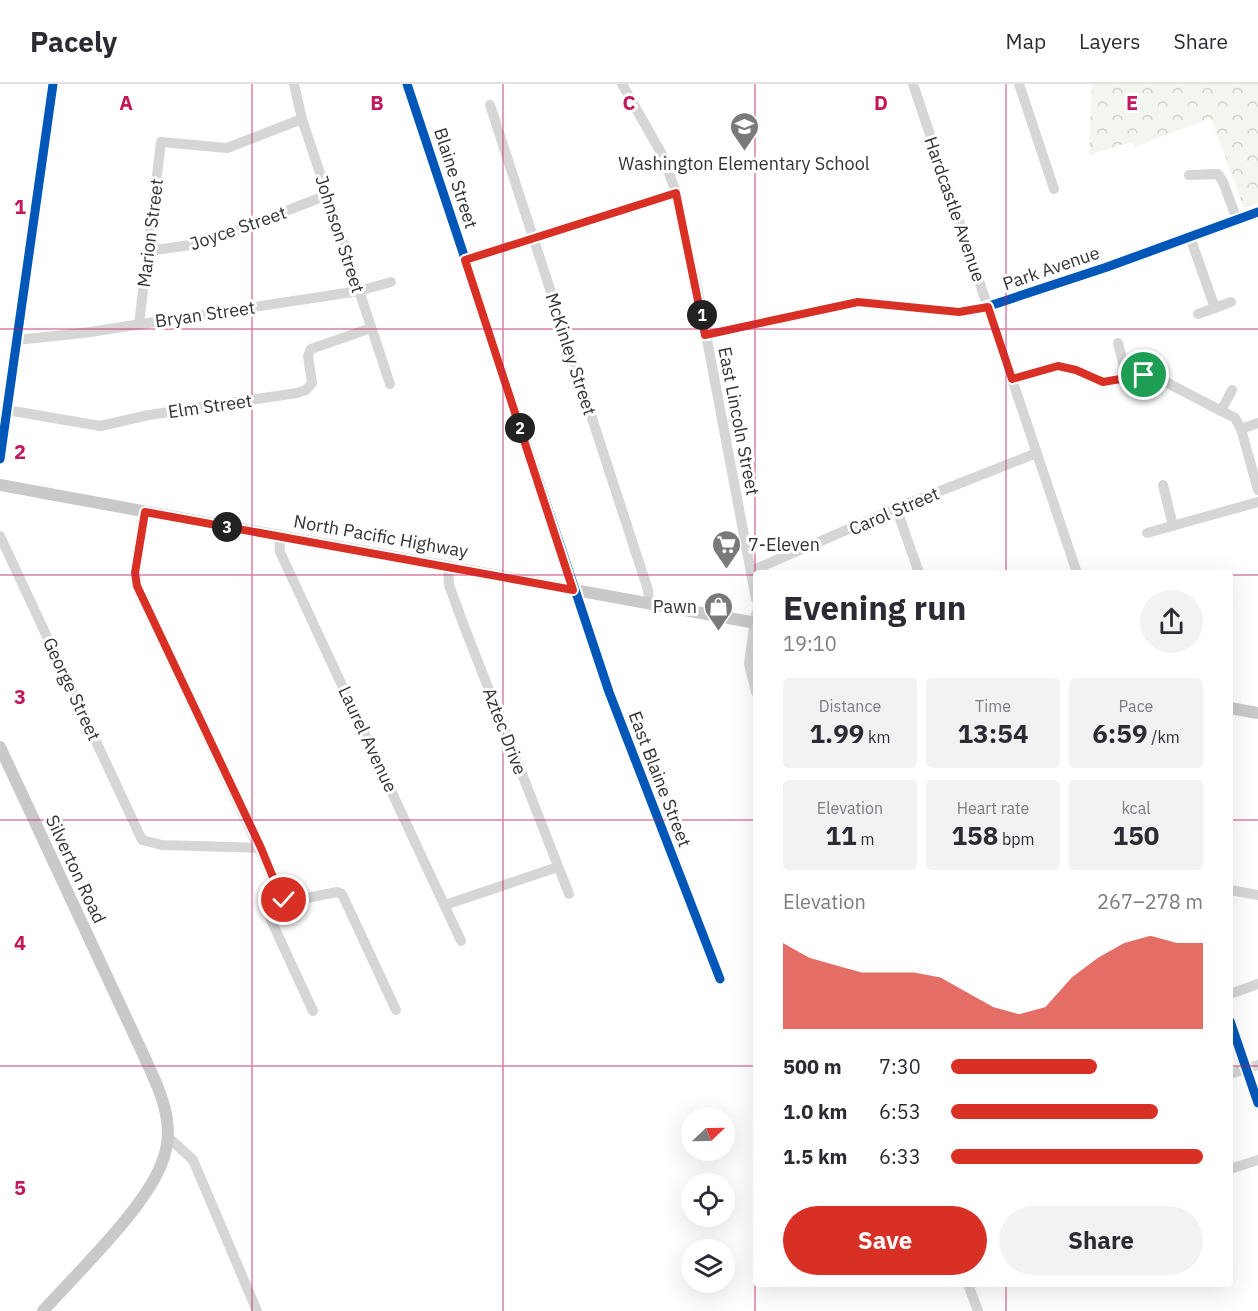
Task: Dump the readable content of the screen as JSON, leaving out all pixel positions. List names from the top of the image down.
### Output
{
  "streets": {
    "main road": ["North Pacific Highway", "Silverton Road"],
    "street": [
      "Blaine Street",
      "Hardcastle Avenue",
      "Joyce Street",
      "Marion Street",
      "Johnson Street",
      "Park Avenue",
      "Bryan Street",
      "McKinley Street",
      "Elm Street",
      "East Lincoln Street",
      "Carol Street",
      "George Street",
      "Aztec Drive",
      "Laurel Avenue",
      "East Blaine Street"
    ]
  },
  "crossings": [
    ["Blaine Street", "North Pacific Highway"],
    ["Blaine Street", "East Blaine Street"],
    ["Hardcastle Avenue", "Park Avenue"],
    ["Hardcastle Avenue", "Carol Street"],
    ["Joyce Street", "Marion Street"],
    ["Joyce Street", "Johnson Street"],
    ["Marion Street", "Johnson Street"],
    ["Marion Street", "Bryan Street"],
    ["Johnson Street", "Bryan Street"],
    ["Johnson Street", "Elm Street"],
    ["Park Avenue", "East Lincoln Street"],
    ["McKinley Street", "North Pacific Highway"],
    ["North Pacific Highway", "Aztec Drive"],
    ["North Pacific Highway", "Laurel Avenue"],
    ["North Pacific Highway", "East Blaine Street"]
  ],
  "places": {
    "school or university": ["Washington Elementary School"],
    "supermarket": ["7-Eleven"],
    "shop": ["Pawn"]
  },
  "north": "right",
  "page": {
    "header": "Pacely",
    "nav": ["Map", "Layers", "Share"],
    "pins": ["1", "2", "3"],
    "heading": ["Evening run", "19:10"],
    "stats": [
      ["Distance", "1.99 km"],
      ["Time", "13:54"],
      ["Pace", "6:59 /km"],
      ["Elevation", "11 m"],
      ["Heart rate", "158 bpm"],
      ["kcal", "150"]
    ],
    "chart": ["Elevation", "267–278 m"],
    "list": [
      {
        "name": "500 m",
        "note": "7:30"
      },
      {
        "name": "1.0 km",
        "note": "6:53"
      },
      {
        "name": "1.5 km",
        "note": "6:33"
      }
    ],
    "buttons": ["Save", "Share"]
  },
  "grid": {
    "columns": [
      "A",
      "B",
      "C",
      "D",
      "E"
    ],
    "rows": [
      "1",
      "2",
      "3",
      "4",
      "5"
    ]
  }
}
